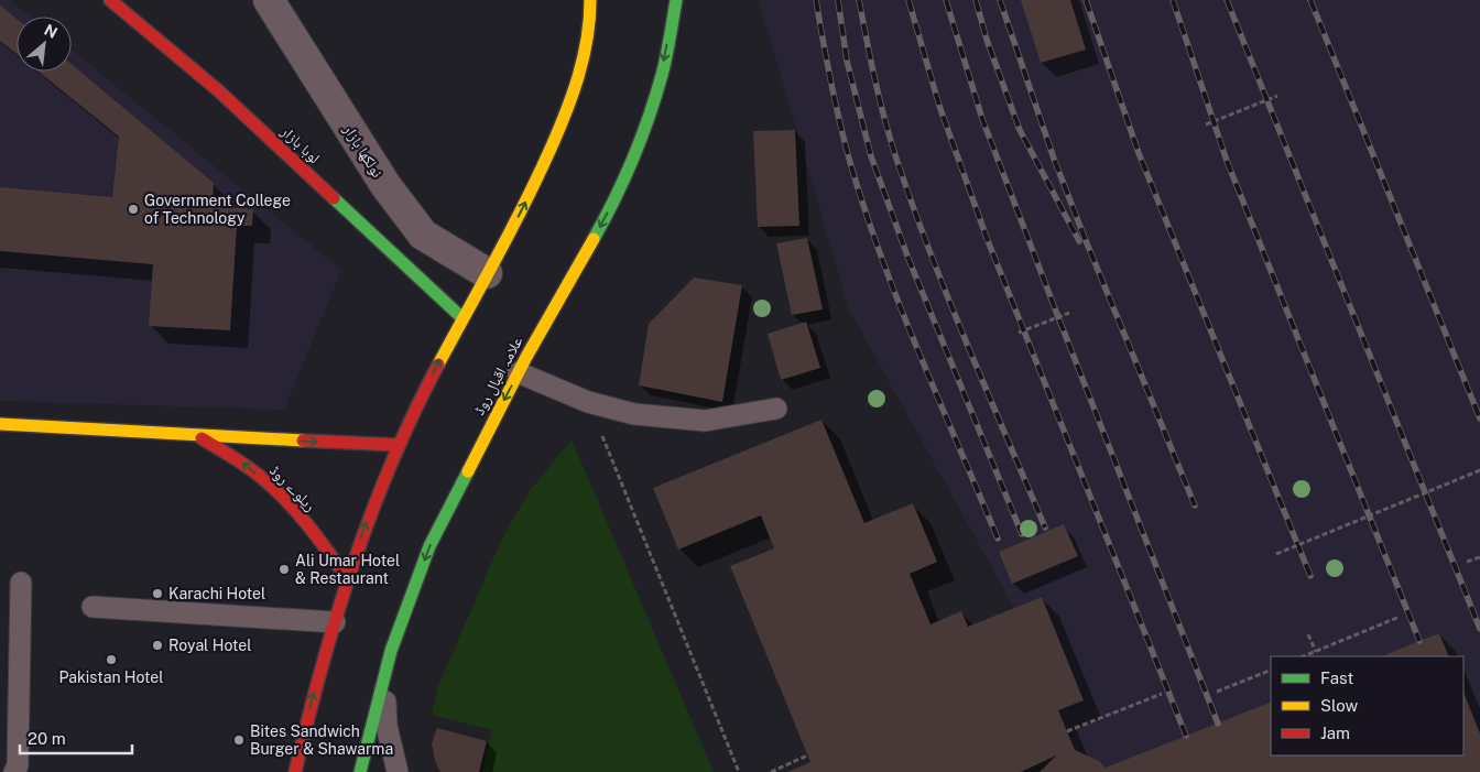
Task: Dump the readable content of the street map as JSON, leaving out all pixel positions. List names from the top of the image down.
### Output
{
  "streets": {
    "main road": ["لوہا بازار", "علامہ اقبال روڈ", "ریلوے روڈ"],
    "street": ["نولکھا بازار"]
  },
  "places": [
    "Government College of Technology",
    "Ali Umar Hotel & Restaurant",
    "Karachi Hotel",
    "Royal Hotel",
    "Pakistan Hotel",
    "Bites Sandwich Burger & Shawarma"
  ],
  "legend": ["Fast", "Slow", "Jam"],
  "scale_bar": "20 m",
  "north": "top right"
}
